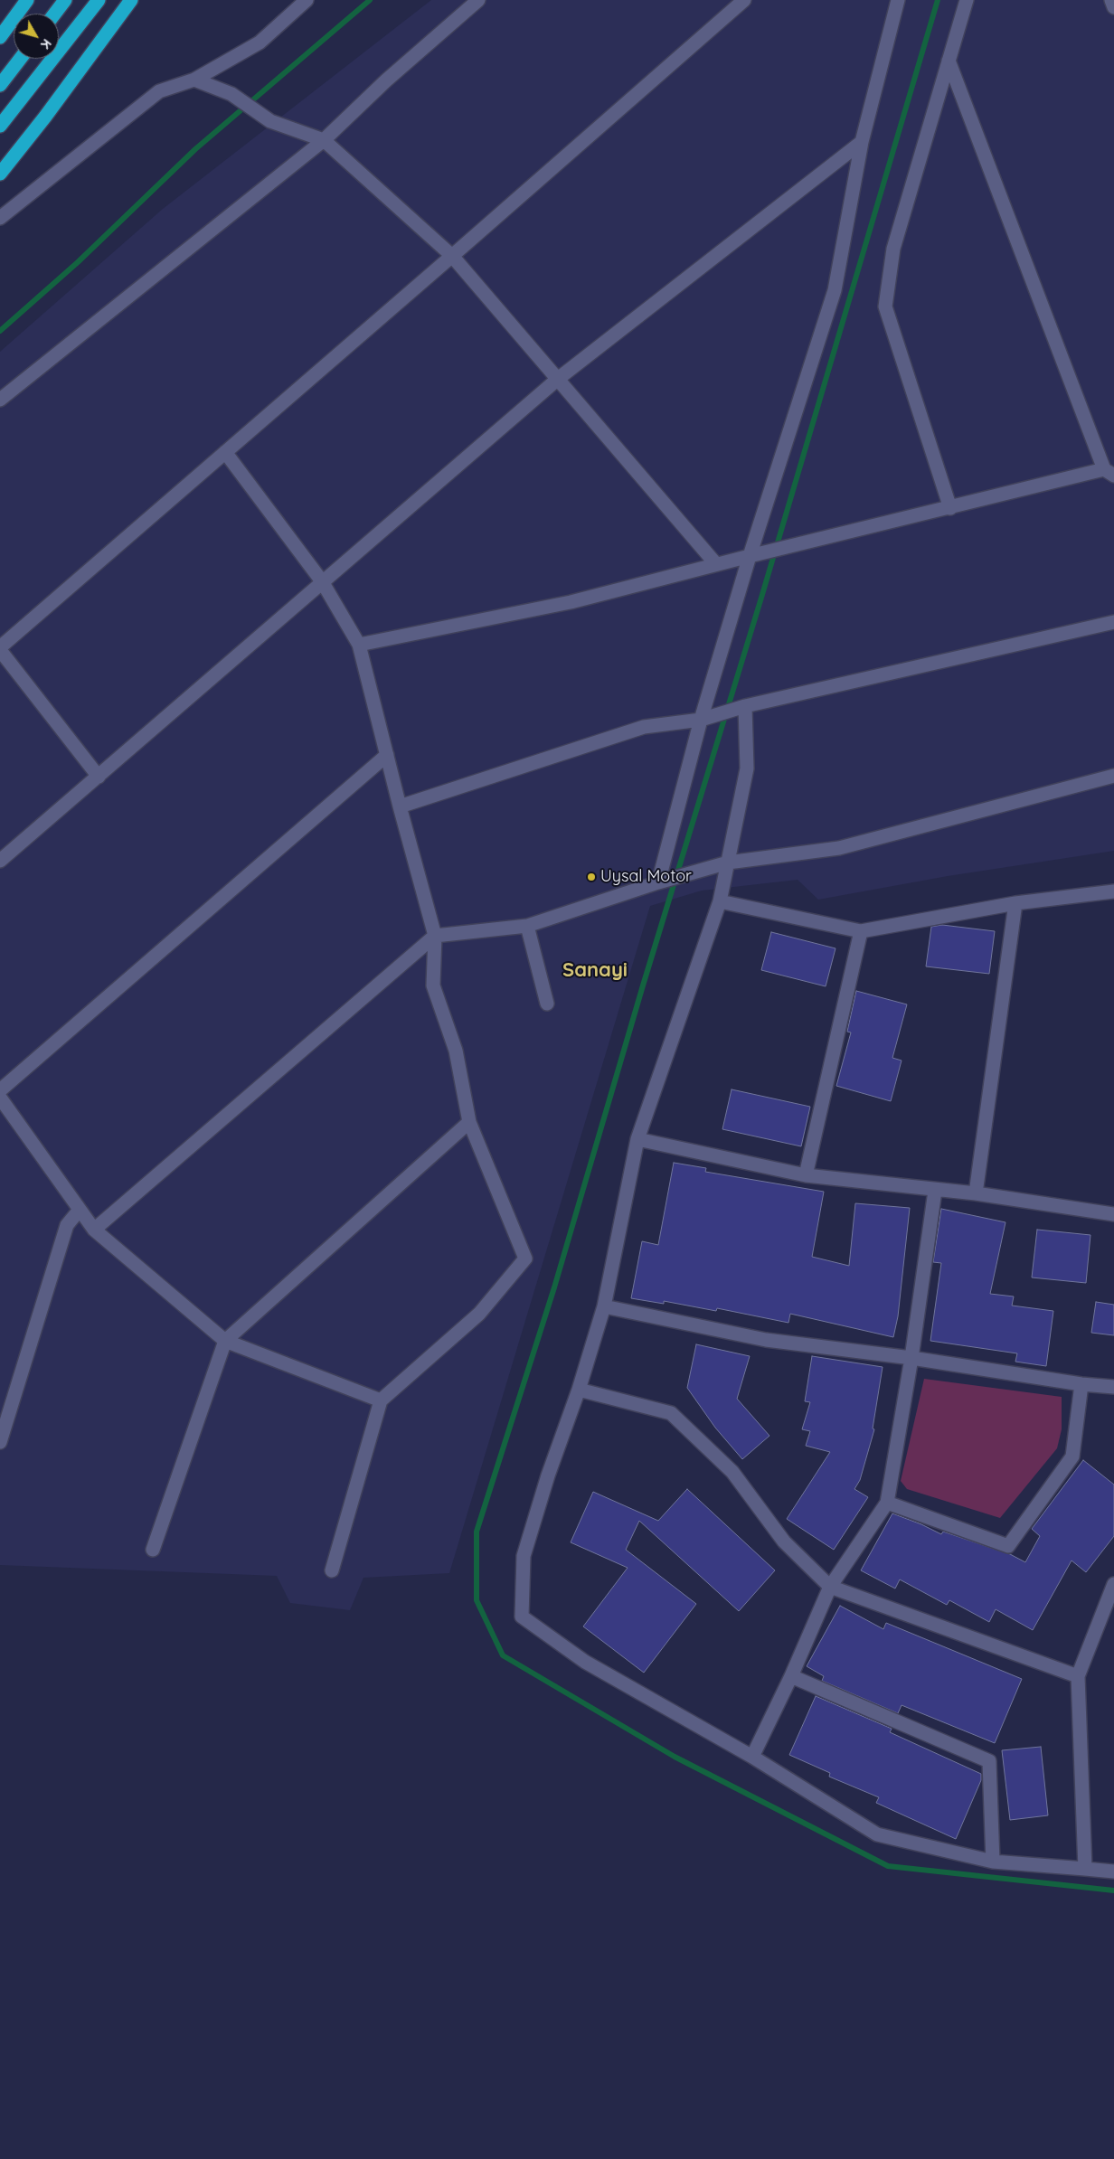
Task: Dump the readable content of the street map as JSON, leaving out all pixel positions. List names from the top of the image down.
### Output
{
  "districts": ["Sanayi"],
  "places": ["Uysal Motor"],
  "north": "bottom right"
}
